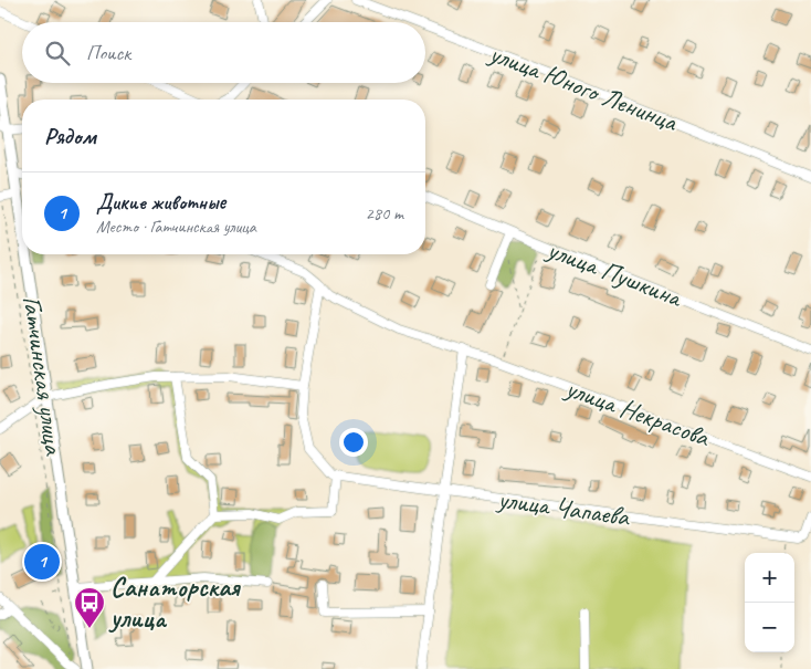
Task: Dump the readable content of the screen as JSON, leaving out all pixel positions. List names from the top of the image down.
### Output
{
  "streets": {
    "main road": ["Гатчинская улица"],
    "street": [
      "улица Юного Ленинца",
      "улица Пушкина",
      "улица Некрасова",
      "улица Чапаева"
    ]
  },
  "places": {
    "bus stop": ["Санаторская улица"]
  },
  "page": {
    "search": "Поиск",
    "heading": "Рядом",
    "list": [
      {
        "mark": "1",
        "name": "Дикие животные",
        "note": "Место · Гатчинская улица",
        "value": "280 m"
      }
    ],
    "pins": "1",
    "map_buttons": ["+", "−"]
  }
}
